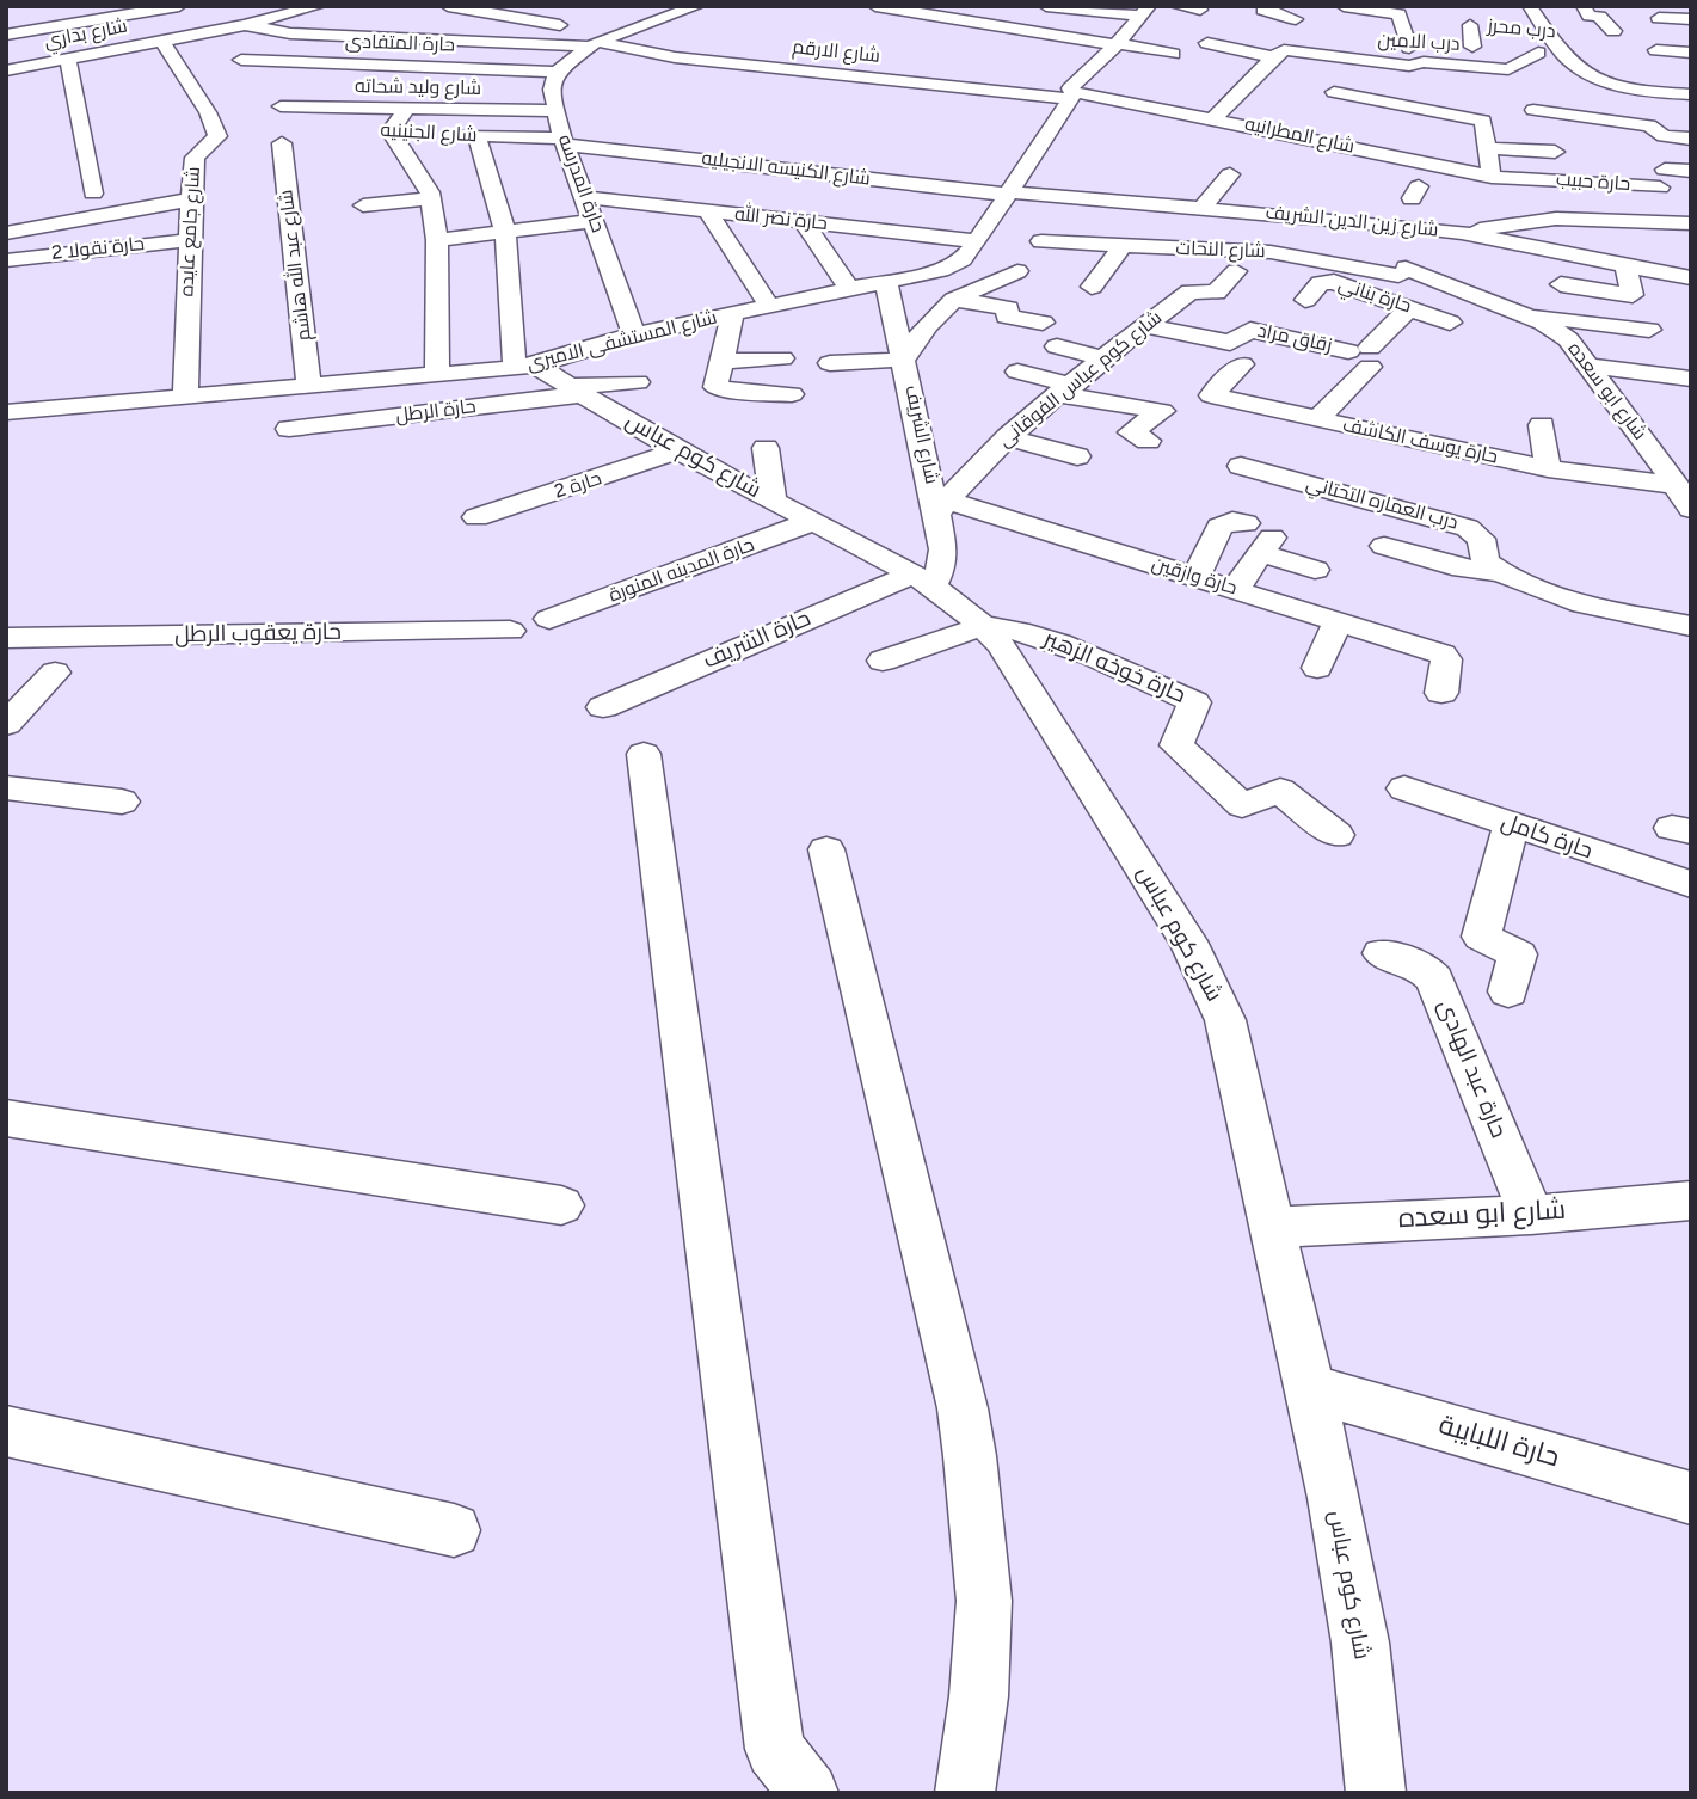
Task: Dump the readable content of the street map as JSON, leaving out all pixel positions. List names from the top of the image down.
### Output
{
  "streets": {
    "street": [
      "درب محرز",
      "شارع بداري",
      "درب الامين",
      "حارة المتفادى",
      "شارع الارقم",
      "شارع وليد شحاته",
      "شارع الجنينيه",
      "شارع المطرانيه",
      "شارع الكنيسه الانجيليه",
      "حارة حبيب",
      "حارة المدرسه",
      "حارة نصر الله",
      "شارع زين الدين الشريف",
      "شارع جامع عايده",
      "حارة نقولا 2",
      "شارع النحات",
      "شارع عبد الله هاشم",
      "حارة بناني",
      "زقاق مراد",
      "شارع المستشفى الاميرى",
      "شارع كوم عباس الفوقانى",
      "شارع ابو سعده",
      "حارة الرطل",
      "شارع الشريف",
      "حارة يوسف الكاشف",
      "شارع كوم عباس",
      "حارة 2",
      "درب العماره التحتاني",
      "حارة المدينه المنورة",
      "حارة وازقين",
      "حارة يعقوب الرطل",
      "حارة الشريف",
      "حارة خوخه الزهير",
      "حارة كامل",
      "حارة عبد الهادى",
      "حارة اللبايبة"
    ]
  },
  "crossings": [
    ["درب محرز", "درب الامين"],
    ["شارع بداري", "شارع الارقم"],
    ["شارع بداري", "شارع جامع عايده"],
    ["درب الامين", "شارع المطرانيه"],
    ["حارة المتفادى", "حارة المدرسه"],
    ["شارع الارقم", "شارع المطرانيه"],
    ["شارع الارقم", "شارع المستشفى الاميرى"],
    ["شارع وليد شحاته", "حارة المدرسه"],
    ["شارع الجنينيه", "شارع الكنيسه الانجيليه"],
    ["شارع الجنينيه", "حارة المدرسه"],
    ["شارع المطرانيه", "حارة حبيب"],
    ["شارع المطرانيه", "شارع المستشفى الاميرى"],
    ["شارع الكنيسه الانجيليه", "حارة المدرسه"],
    ["شارع الكنيسه الانجيليه", "شارع زين الدين الشريف"],
    ["شارع الكنيسه الانجيليه", "شارع المستشفى الاميرى"],
    ["حارة المدرسه", "حارة نصر الله"],
    ["حارة المدرسه", "شارع المستشفى الاميرى"],
    ["حارة نصر الله", "شارع المستشفى الاميرى"],
    ["شارع زين الدين الشريف", "شارع المستشفى الاميرى"],
    ["شارع جامع عايده", "حارة نقولا 2"],
    ["شارع جامع عايده", "شارع المستشفى الاميرى"],
    ["شارع النحات", "شارع ابو سعده"],
    ["شارع عبد الله هاشم", "شارع المستشفى الاميرى"],
    ["زقاق مراد", "شارع كوم عباس الفوقانى"],
    ["شارع المستشفى الاميرى", "شارع الشريف"],
    ["شارع المستشفى الاميرى", "شارع كوم عباس"],
    ["شارع كوم عباس الفوقانى", "شارع الشريف"],
    ["شارع كوم عباس الفوقانى", "حارة وازقين"],
    ["شارع ابو سعده", "حارة يوسف الكاشف"],
    ["شارع ابو سعده", "شارع كوم عباس"],
    ["شارع ابو سعده", "حارة عبد الهادى"],
    ["حارة الرطل", "شارع كوم عباس"],
    ["شارع الشريف", "شارع كوم عباس"],
    ["شارع الشريف", "حارة وازقين"],
    ["شارع الشريف", "حارة الشريف"],
    ["شارع كوم عباس", "حارة 2"],
    ["شارع كوم عباس", "حارة المدينه المنورة"],
    ["شارع كوم عباس", "حارة الشريف"],
    ["شارع كوم عباس", "حارة خوخه الزهير"],
    ["شارع كوم عباس", "حارة اللبايبة"]
  ]
}
